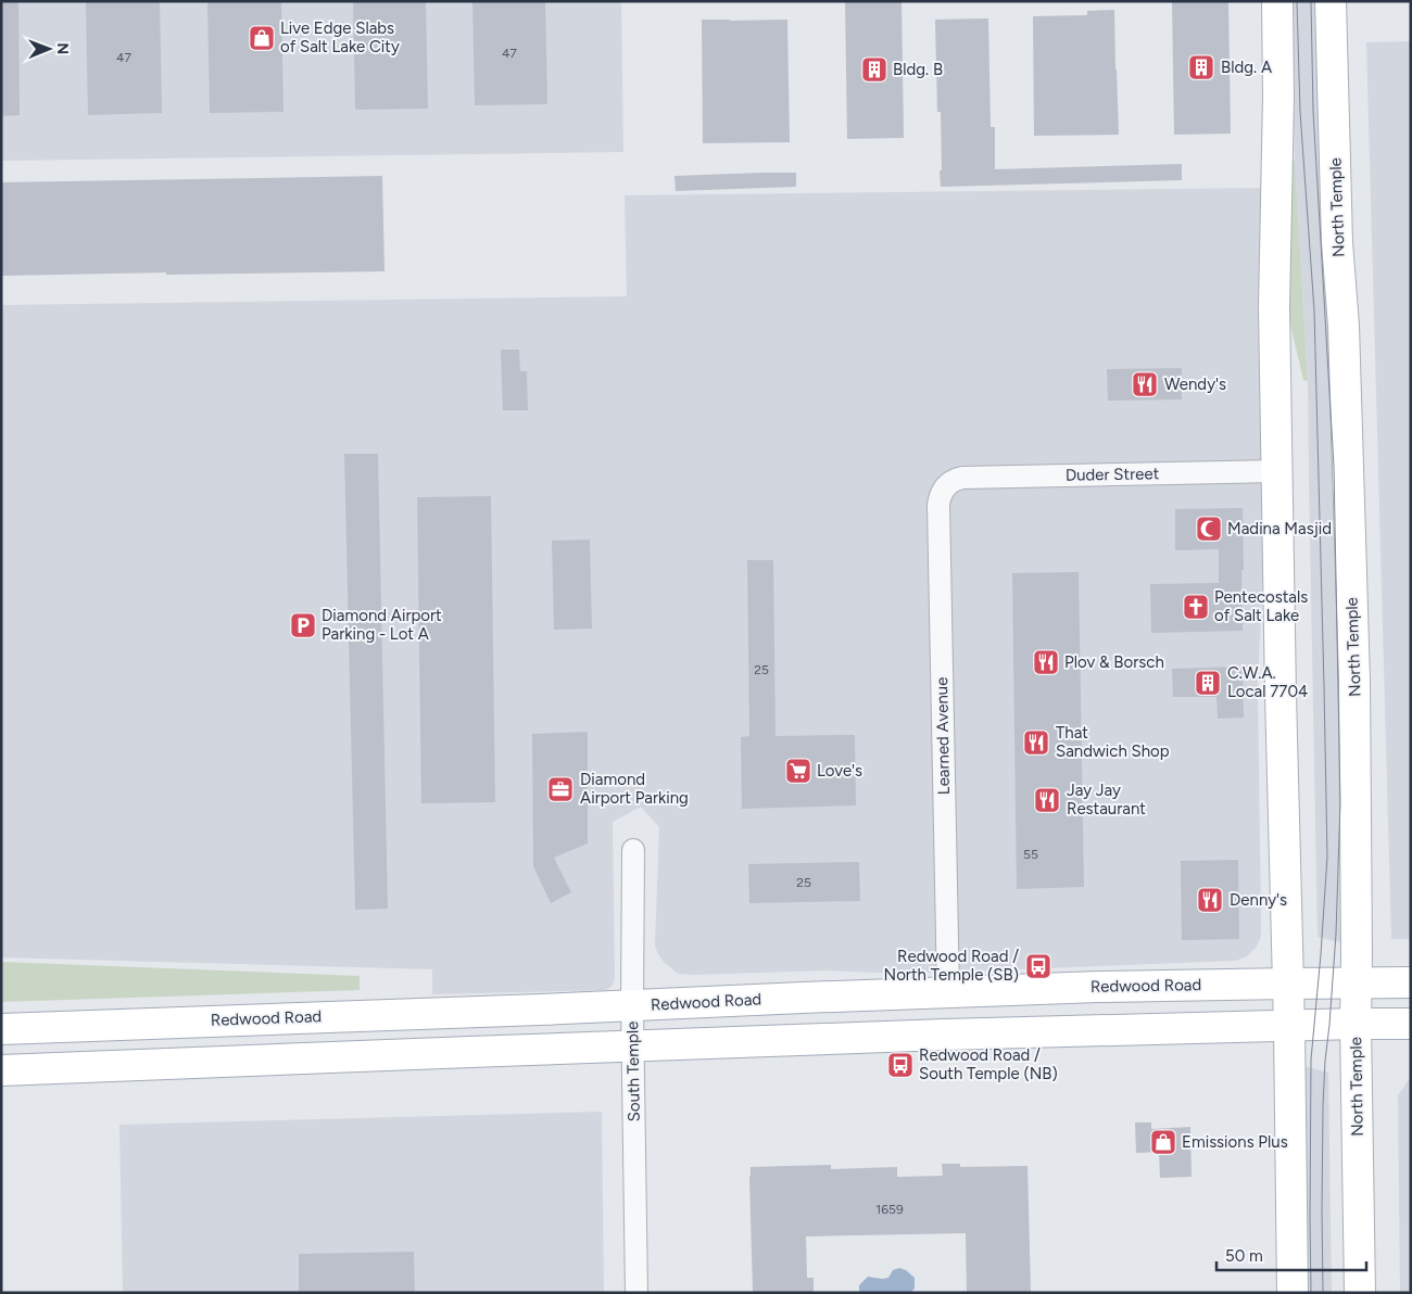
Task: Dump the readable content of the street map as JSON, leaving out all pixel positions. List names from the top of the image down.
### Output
{
  "streets": {
    "main road": ["North Temple", "Redwood Road"],
    "street": ["Duder Street", "Learned Avenue", "South Temple"]
  },
  "crossings": [
    ["North Temple", "Redwood Road"],
    ["Duder Street", "Learned Avenue"],
    ["Learned Avenue", "Redwood Road"],
    ["Redwood Road", "South Temple"]
  ],
  "places": {
    "shop": ["Live Edge Slabs of Salt Lake City", "Emissions Plus"],
    "building": ["Bldg. A", "Bldg. B", "C.W.A. Local 7704"],
    "restaurant": [
      "Wendy's",
      "Plov & Borsch",
      "That Sandwich Shop",
      "Jay Jay Restaurant",
      "Denny's"
    ],
    "mosque": ["Madina Masjid"],
    "church": ["Pentecostals of Salt Lake"],
    "parking": ["Diamond Airport Parking - Lot A"],
    "supermarket": ["Love's"],
    "office": ["Diamond Airport Parking"],
    "bus stop": ["Redwood Road / North Temple (SB)", "Redwood Road / South Temple (NB)"]
  },
  "house_numbers": [
    "47",
    "47",
    "25",
    "55",
    "25",
    "1659"
  ],
  "scale_bar": "50 m",
  "north": "right"
}
